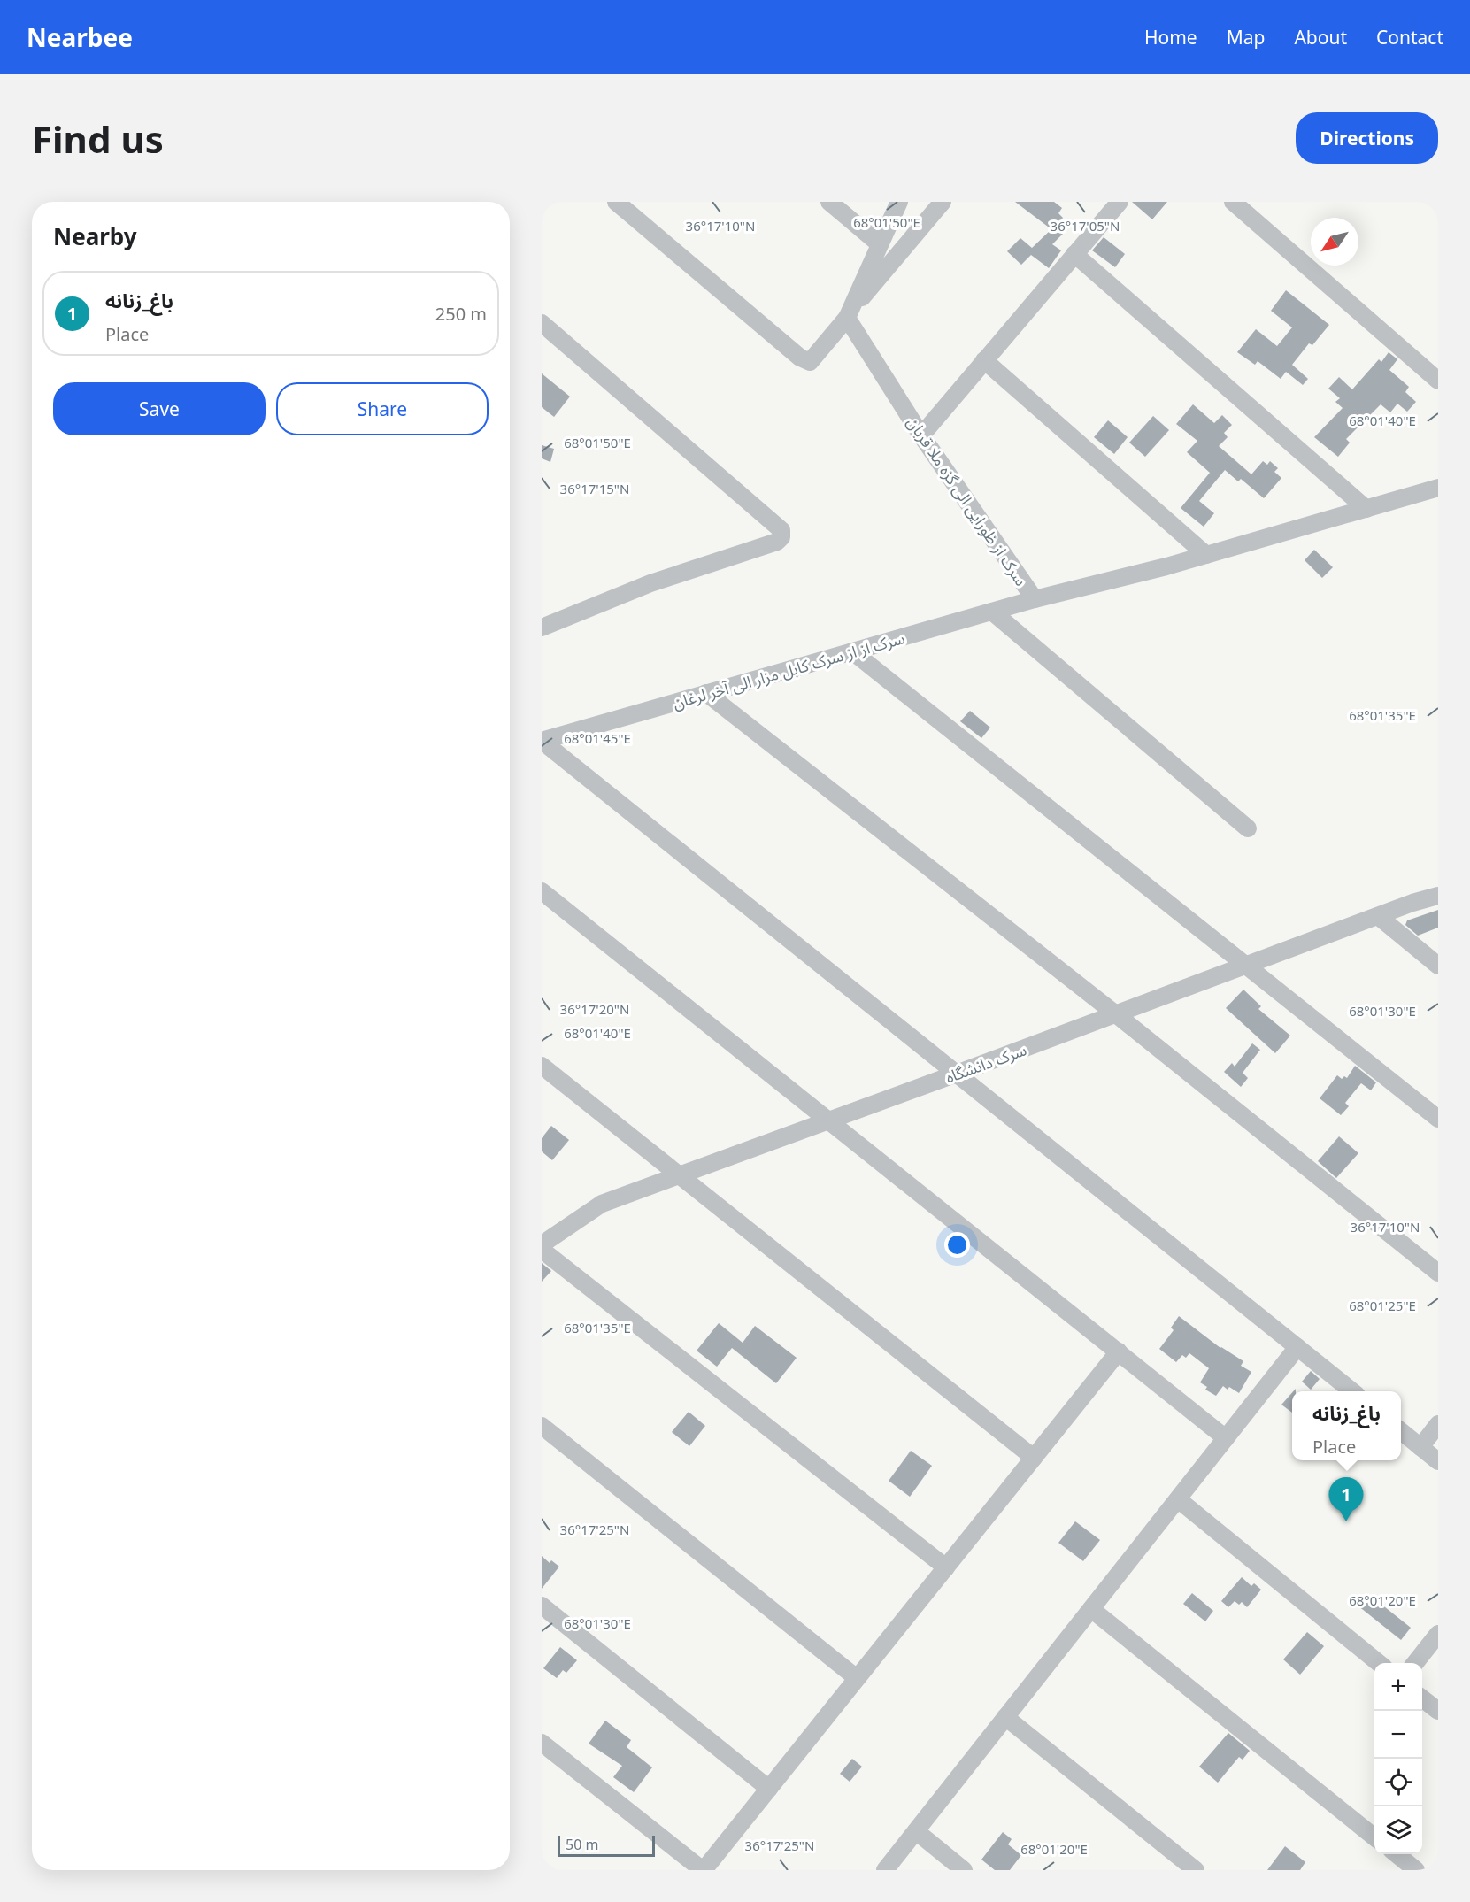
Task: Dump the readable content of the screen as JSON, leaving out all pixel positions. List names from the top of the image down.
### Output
{
  "streets": {
    "street": ["سرک از ظورایی الی گزه ملا قربان", "سرک از از سرک کابل مزار الی آخر لرغان", "سرک دانشگاه"]
  },
  "crossings": [
    ["سرک از ظورایی الی گزه ملا قربان", "سرک از از سرک کابل مزار الی آخر لرغان"]
  ],
  "scale_bar": "50 m",
  "north": "bottom left",
  "page": {
    "header": "Nearbee",
    "nav": [
      "Home",
      "Map",
      "About",
      "Contact"
    ],
    "buttons": [
      "Directions",
      ["Save", "Share"]
    ],
    "title": "Find us",
    "heading": "Nearby",
    "list": [
      {
        "mark": "1",
        "name": "باغ_زنانه",
        "note": "Place",
        "value": "250 m"
      }
    ],
    "popup": ["باغ_زنانه", "Place"],
    "pins": "1",
    "map_buttons": ["+", "−"],
    "scale": "50 m"
  },
  "coordinates": [
    "68°01'50\"E",
    "36°17'10\"N",
    "36°17'05\"N",
    "68°01'40\"E",
    "36°17'15\"N",
    "68°01'35\"E",
    "68°01'45\"E",
    "36°17'20\"N",
    "68°01'30\"E",
    "68°01'25\"E",
    "36°17'25\"N",
    "68°01'20\"E"
  ]
}
